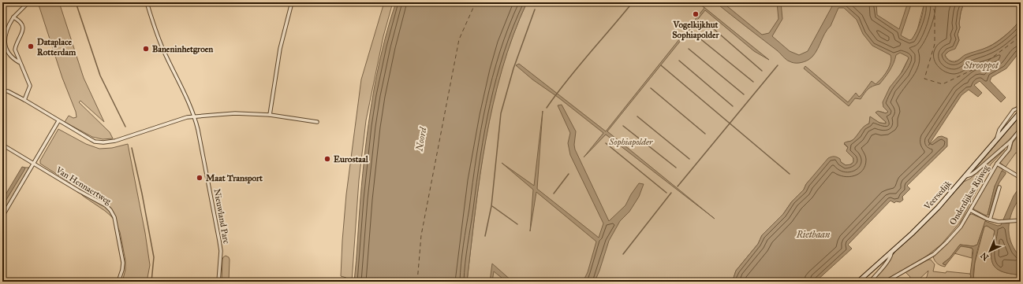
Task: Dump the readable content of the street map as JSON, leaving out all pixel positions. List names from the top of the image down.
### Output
{
  "streets": {
    "main road": ["Veersedijk"],
    "street": ["Van Hennaertweg", "Onderdijkse Rijweg", "Nieuwland Parc"]
  },
  "crossings": [
    ["Veersedijk", "Onderdijkse Rijweg"]
  ],
  "water": ["Strooppot", "Noord", "Rietbaan"],
  "parks": ["Sophiapolder"],
  "places": [
    "Vogelkijkhut Sophiapolder",
    "Dataplace Rotterdam",
    "Baneninhetgroen",
    "Eurostaal",
    "Maat Transport"
  ],
  "north": "bottom left"
}
